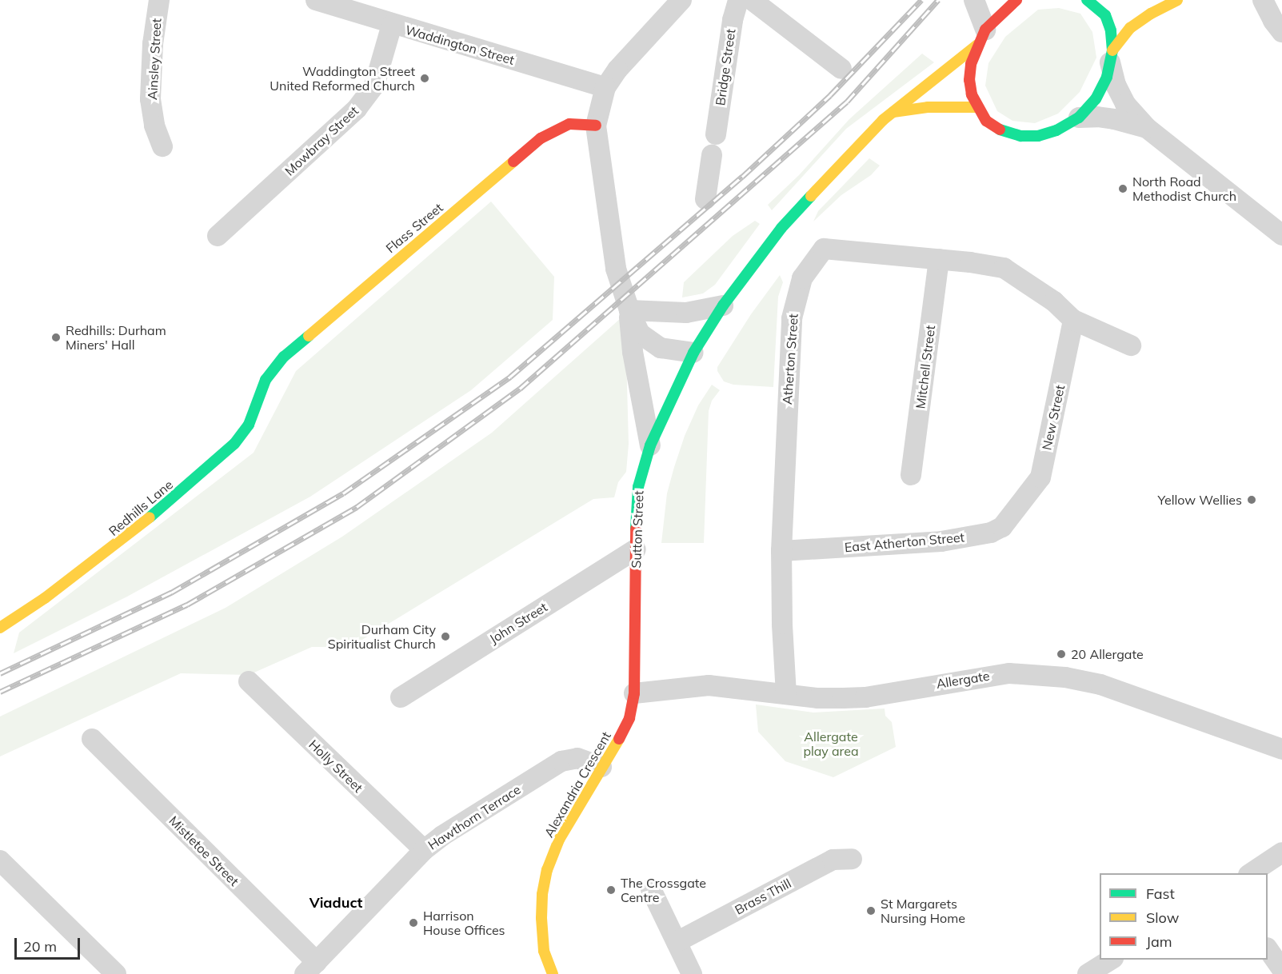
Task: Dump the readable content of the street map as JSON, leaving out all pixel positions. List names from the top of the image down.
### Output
{
  "streets": {
    "main road": [
      "Flass Street",
      "Redhills Lane",
      "Sutton Street",
      "Alexandria Crescent"
    ],
    "street": [
      "Waddington Street",
      "Ainsley Street",
      "Bridge Street",
      "Mowbray Street",
      "Atherton Street",
      "Mitchell Street",
      "New Street",
      "East Atherton Street",
      "John Street",
      "Allergate",
      "Holly Street",
      "Hawthorn Terrace",
      "Mistletoe Street",
      "Brass Thill"
    ]
  },
  "crossings": [
    ["Waddington Street", "Mowbray Street"],
    ["Waddington Street", "Sutton Street"],
    ["Flass Street", "Redhills Lane"],
    ["Flass Street", "Sutton Street"],
    ["Atherton Street", "Mitchell Street"],
    ["Atherton Street", "New Street"],
    ["Atherton Street", "East Atherton Street"],
    ["Atherton Street", "Allergate"],
    ["New Street", "East Atherton Street"],
    ["Sutton Street", "John Street"],
    ["Sutton Street", "Allergate"],
    ["Sutton Street", "Alexandria Crescent"],
    ["Allergate", "Alexandria Crescent"],
    ["Holly Street", "Hawthorn Terrace"],
    ["Alexandria Crescent", "Hawthorn Terrace"],
    ["Hawthorn Terrace", "Mistletoe Street"]
  ],
  "districts": ["Viaduct"],
  "parks": ["Allergate play area"],
  "places": [
    "Waddington Street United Reformed Church",
    "North Road Methodist Church",
    "Redhills: Durham Miners' Hall",
    "Yellow Wellies",
    "Durham City Spiritualist Church",
    "20 Allergate",
    "The Crossgate Centre",
    "St Margarets Nursing Home",
    "Harrison House Offices"
  ],
  "legend": ["Fast", "Slow", "Jam"],
  "scale_bar": "20 m"
}
